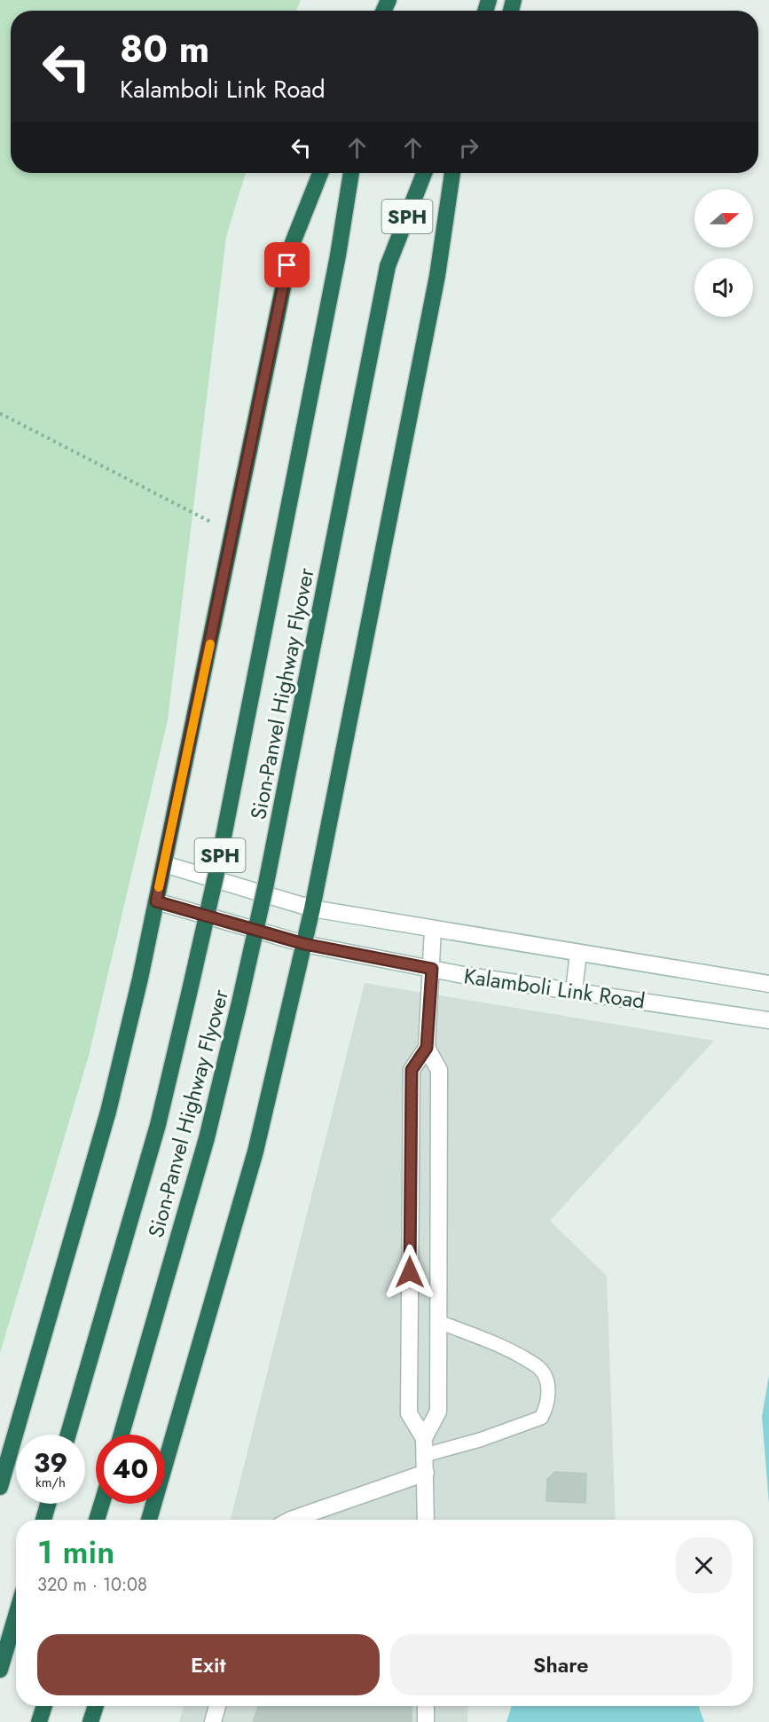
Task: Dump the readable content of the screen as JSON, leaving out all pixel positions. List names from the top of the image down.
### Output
{
  "streets": {
    "highway": ["SPH", "Sion-Panvel Highway Flyover"],
    "main road": ["Kalamboli Link Road"]
  },
  "north": "right",
  "page": {
    "turn": ["80 m", "Kalamboli Link Road"],
    "speed": "39 km/h",
    "limit": "40",
    "heading": ["1 min", "320 m · 10:08"],
    "buttons": ["Exit", "Share"]
  }
}
